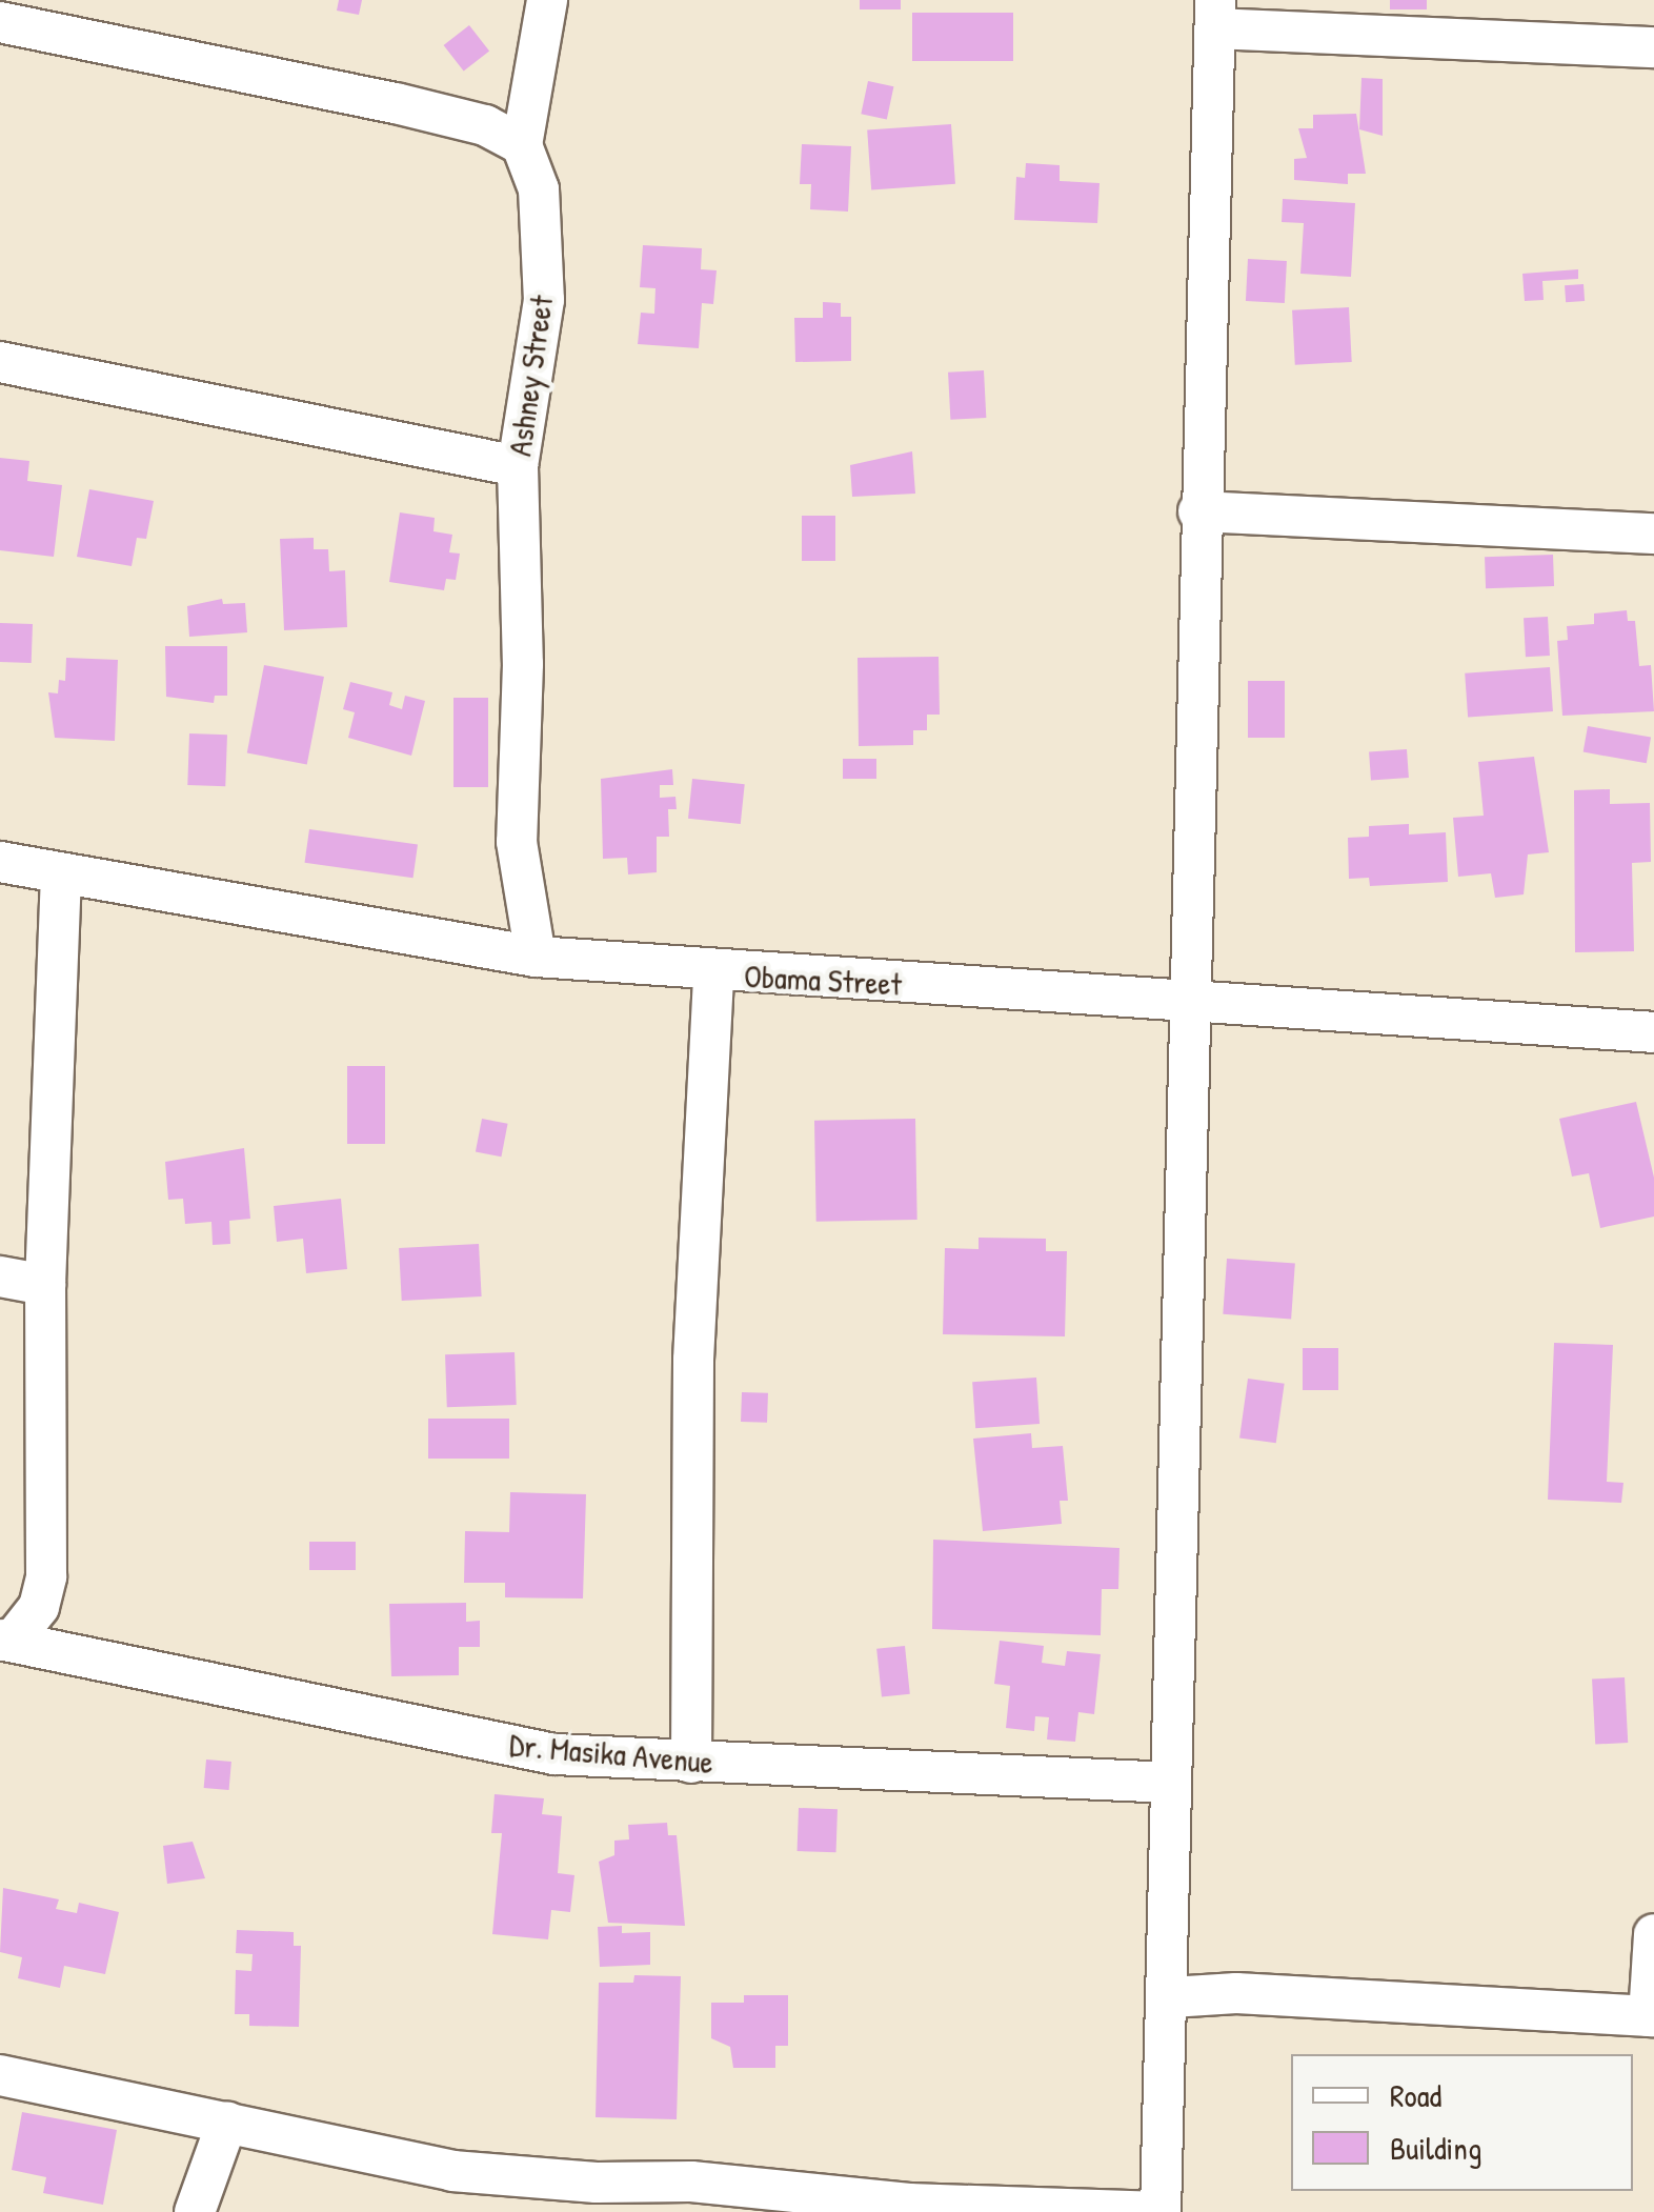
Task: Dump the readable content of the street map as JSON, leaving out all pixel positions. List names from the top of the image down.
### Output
{
  "streets": {
    "street": ["Ashney Street", "Obama Street", "Dr. Masika Avenue"]
  },
  "crossings": [
    ["Ashney Street", "Obama Street"]
  ],
  "legend": ["Road", "Building"]
}
